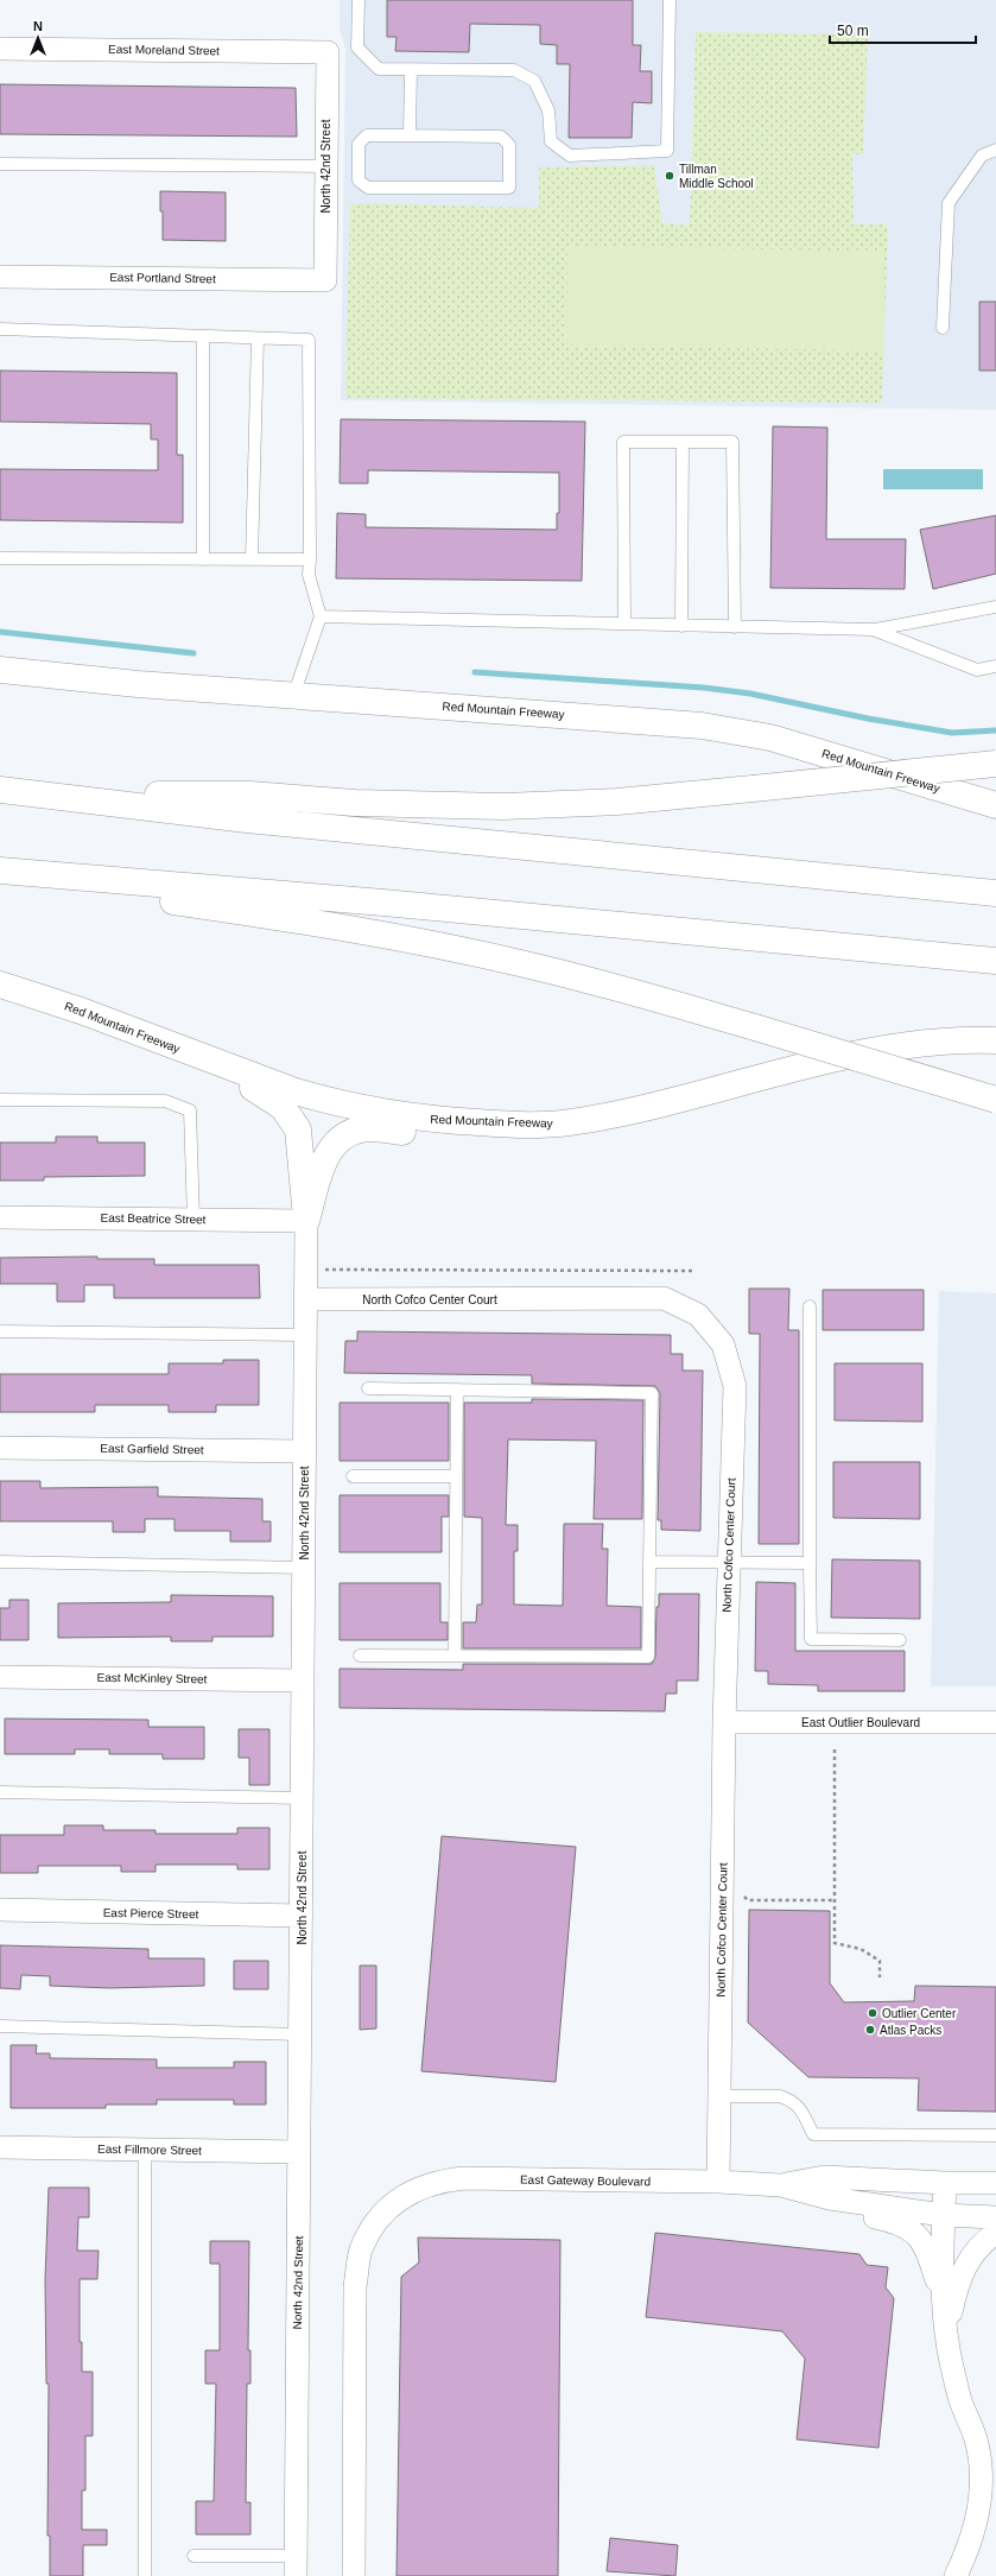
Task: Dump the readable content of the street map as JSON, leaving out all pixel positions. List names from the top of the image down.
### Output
{
  "streets": {
    "main road": ["Red Mountain Freeway"],
    "street": [
      "East Moreland Street",
      "North 42nd Street",
      "East Portland Street",
      "East Beatrice Street",
      "North Cofco Center Court",
      "East Garfield Street",
      "East McKinley Street",
      "East Outlier Boulevard",
      "East Pierce Street",
      "East Fillmore Street",
      "East Gateway Boulevard"
    ]
  },
  "crossings": [
    ["East Moreland Street", "North 42nd Street"],
    ["North 42nd Street", "East Portland Street"],
    ["North 42nd Street", "East Beatrice Street"],
    ["North 42nd Street", "North Cofco Center Court"],
    ["North 42nd Street", "East Garfield Street"],
    ["North 42nd Street", "East McKinley Street"],
    ["North 42nd Street", "East Pierce Street"],
    ["North 42nd Street", "East Fillmore Street"],
    ["North Cofco Center Court", "East Outlier Boulevard"],
    ["North Cofco Center Court", "East Gateway Boulevard"]
  ],
  "places": ["Tillman Middle School", "Outlier Center", "Atlas Packs"],
  "scale_bar": "50 m",
  "north": "top"
}
